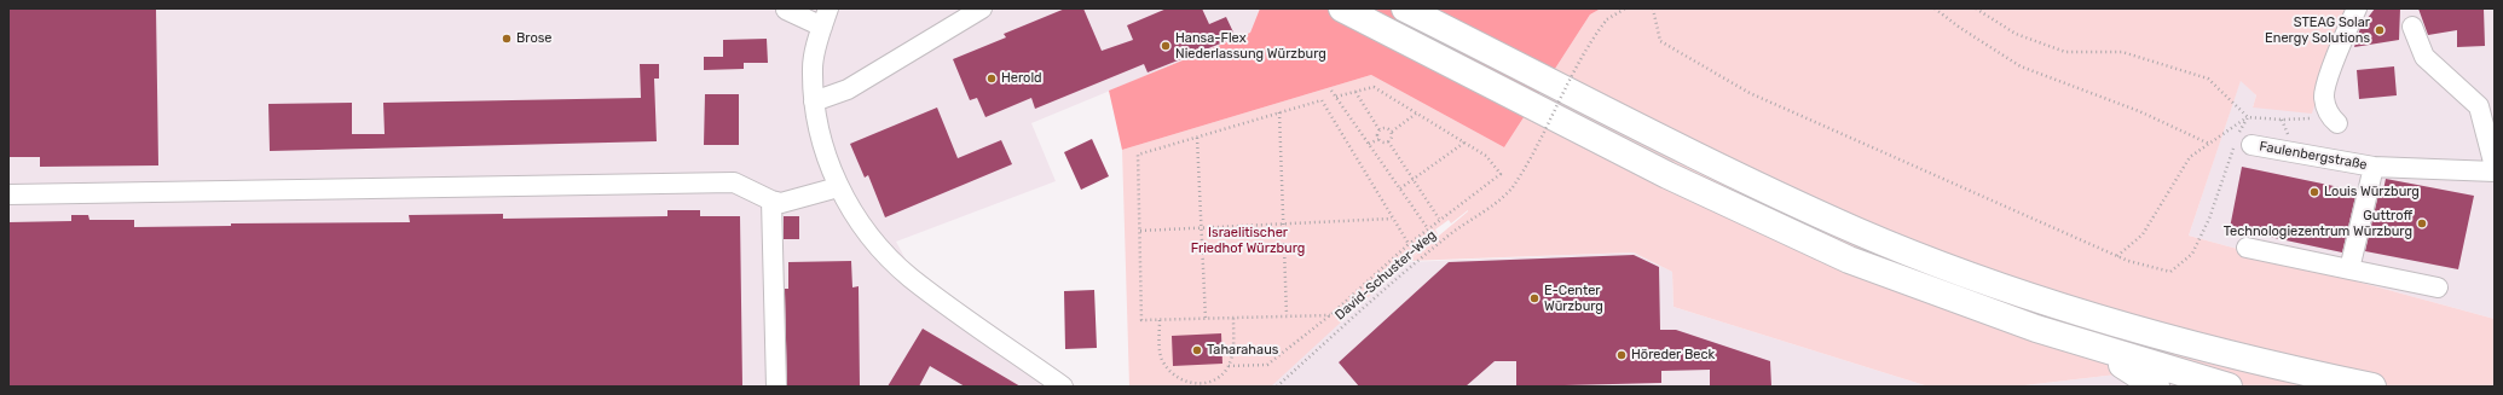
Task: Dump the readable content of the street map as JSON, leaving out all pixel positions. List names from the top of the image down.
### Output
{
  "streets": {
    "street": ["Faulenbergstraße"],
    "path": ["David-Schuster-Weg"]
  },
  "parks": ["Israelitischer Friedhof Würzburg"],
  "places": [
    "STEAG Solar Energy Solutions",
    "Brose",
    "Hansa-Flex Niederlassung Würzburg",
    "Herold",
    "Louis Würzburg",
    "Guttroff Technologiezentrum Würzburg",
    "E-Center Würzburg",
    "Taharahaus",
    "Höreder Beck"
  ]
}
